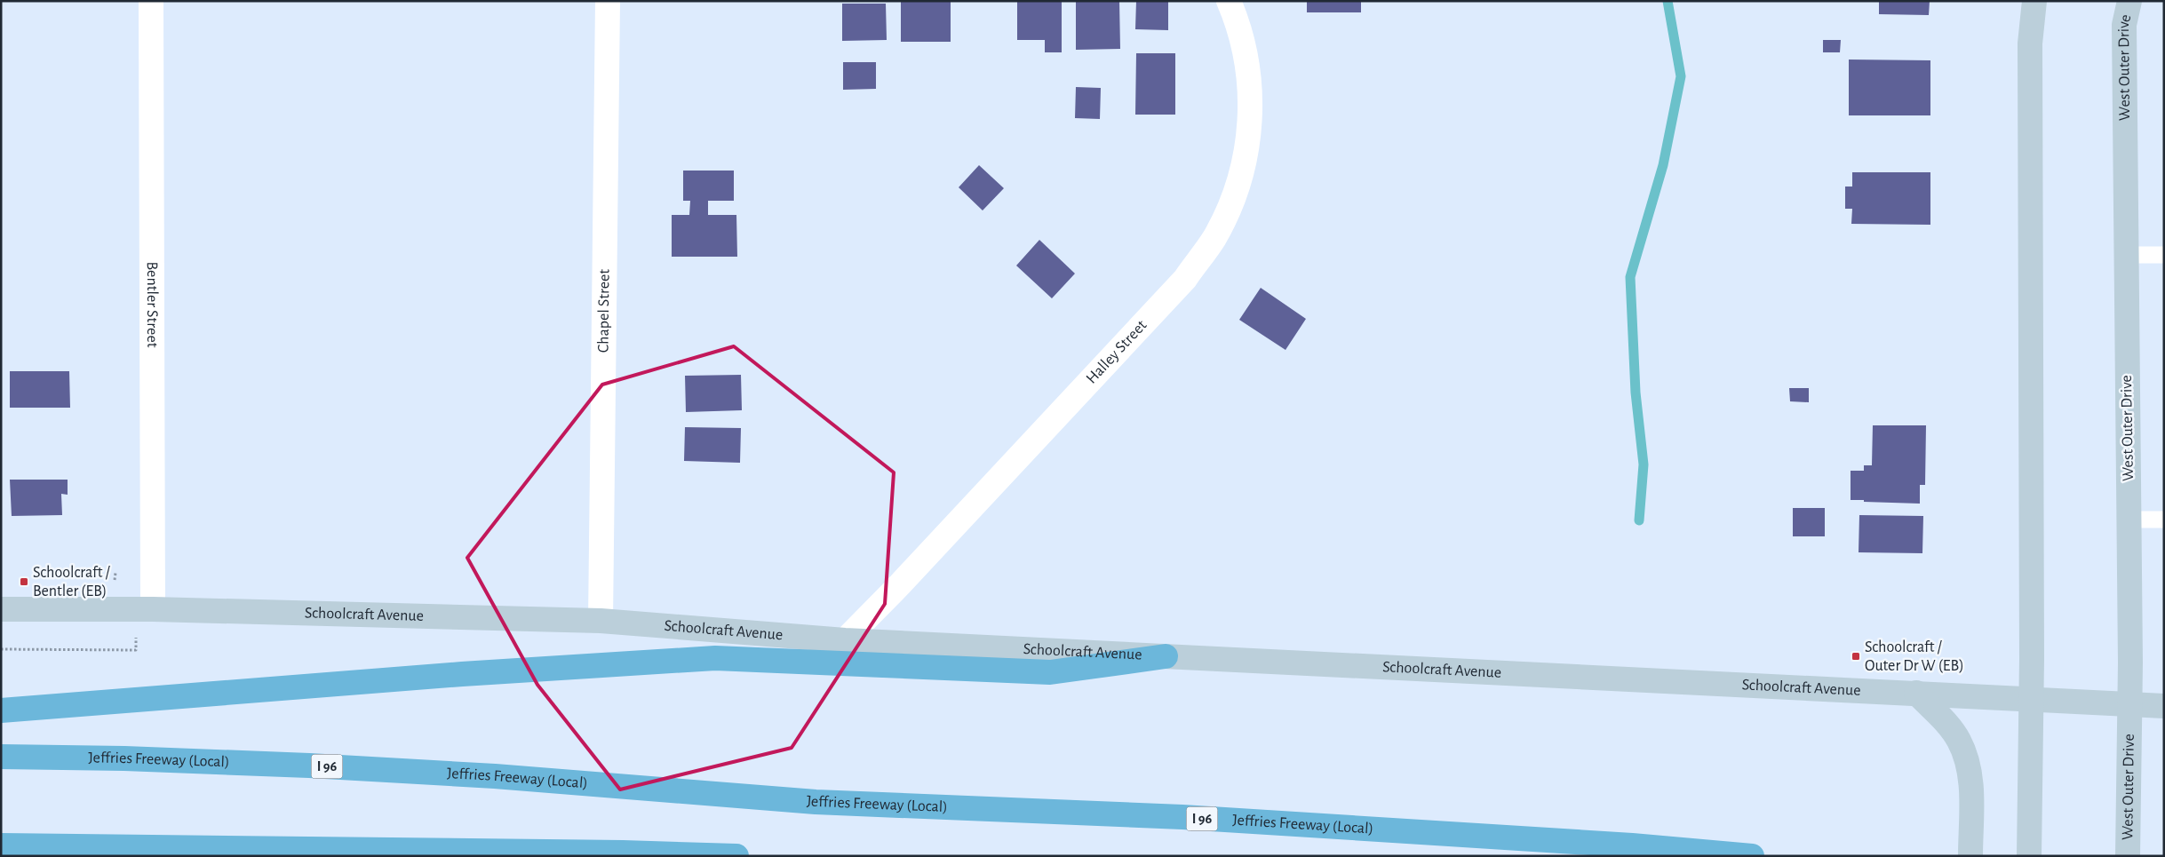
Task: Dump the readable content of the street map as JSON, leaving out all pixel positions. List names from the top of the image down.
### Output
{
  "streets": {
    "highway": ["Jeffries Freeway (Local)", "I 96"],
    "main road": ["West Outer Drive", "Schoolcraft Avenue"],
    "street": ["Bentler Street", "Chapel Street", "Halley Street"]
  },
  "crossings": [
    ["West Outer Drive", "Schoolcraft Avenue"],
    ["Bentler Street", "Schoolcraft Avenue"],
    ["Chapel Street", "Schoolcraft Avenue"],
    ["Halley Street", "Schoolcraft Avenue"]
  ],
  "places": {
    "transit": ["Schoolcraft / Bentler (EB)", "Schoolcraft / Outer Dr W (EB)"]
  }
}
